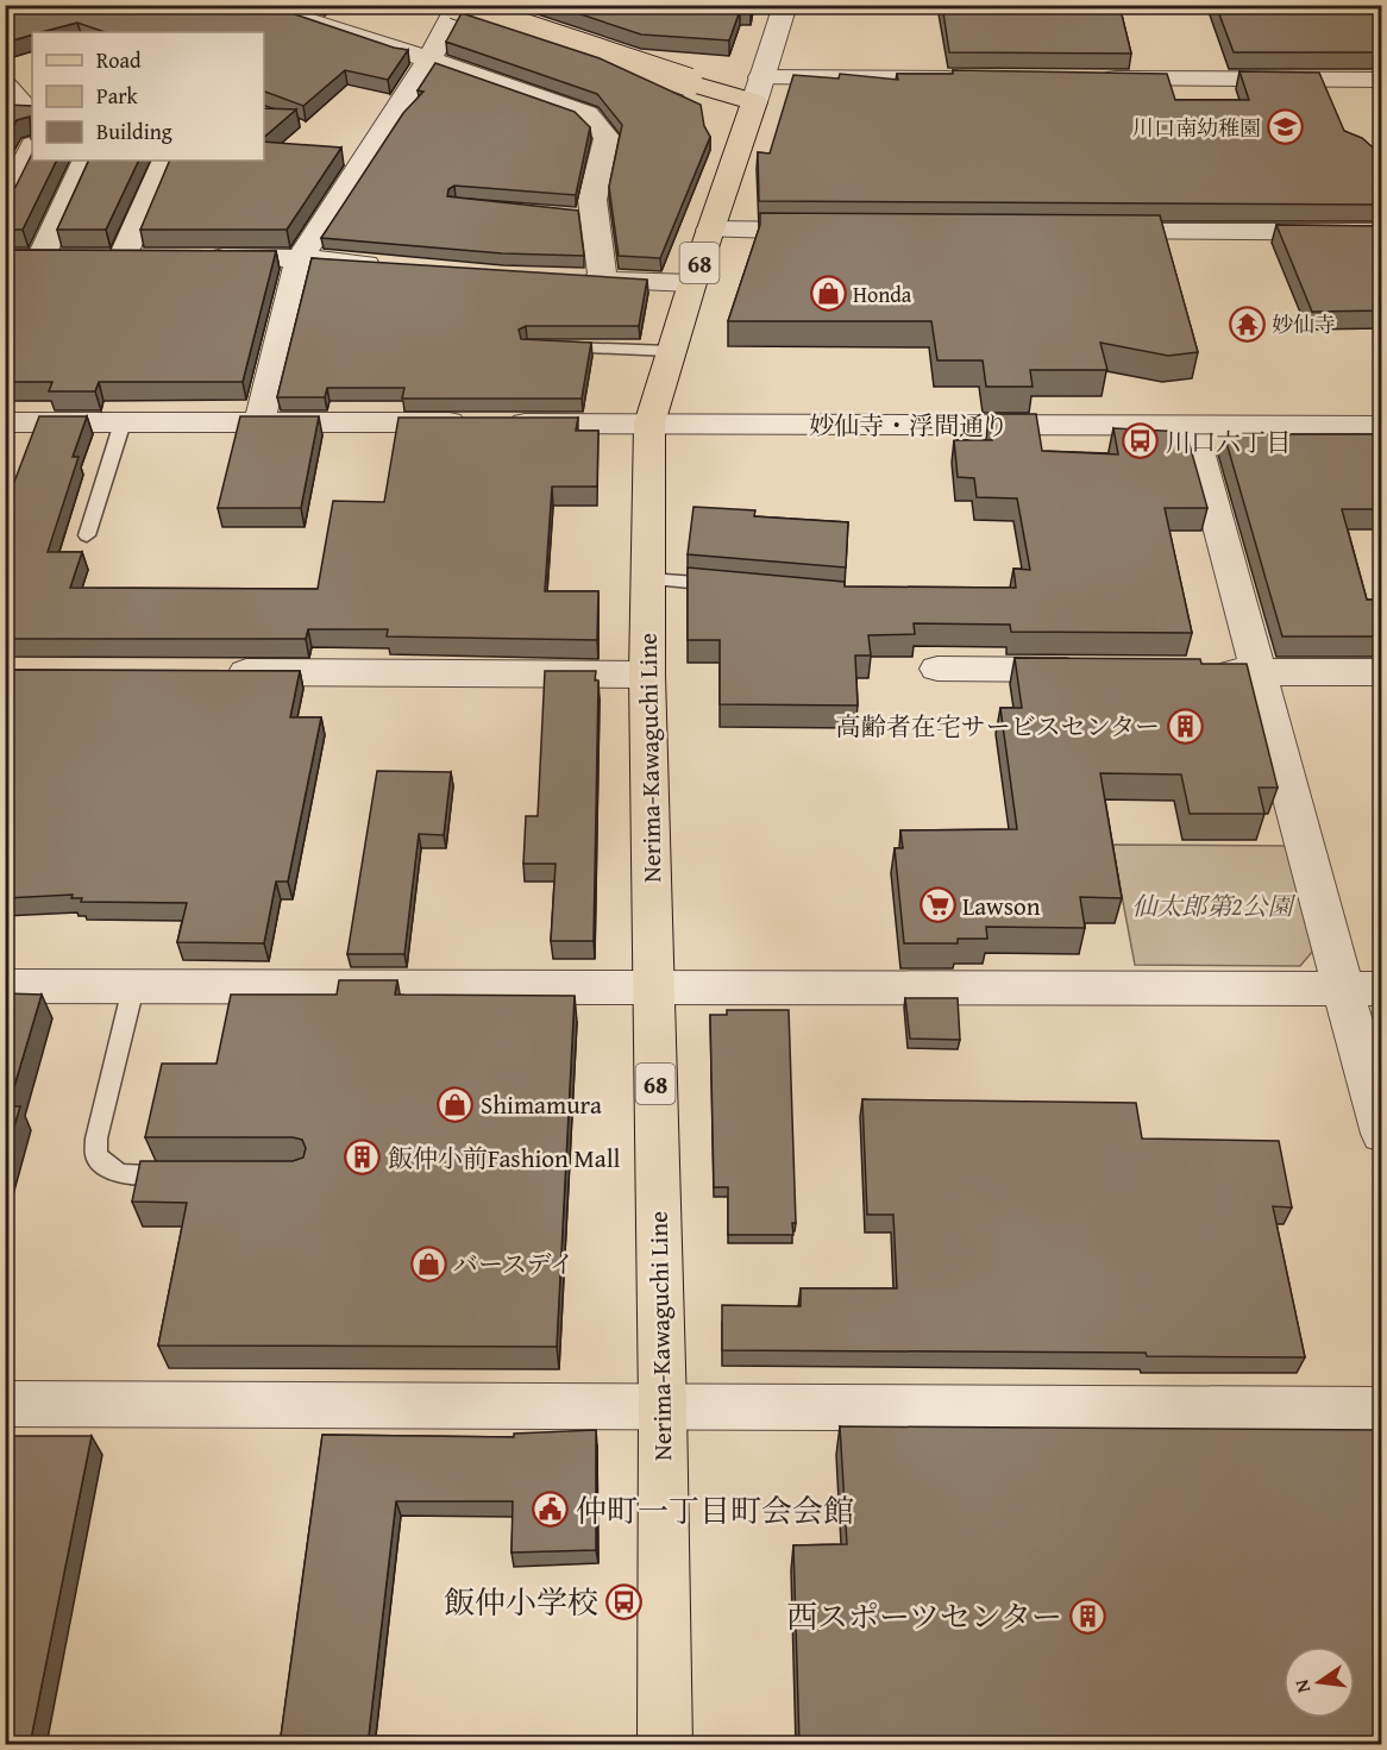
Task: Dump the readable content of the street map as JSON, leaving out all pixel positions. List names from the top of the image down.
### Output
{
  "streets": {
    "main road": ["68", "Nerima-Kawaguchi Line"],
    "street": ["妙仙寺・浮間通り"]
  },
  "crossings": [
    ["妙仙寺・浮間通り", "Nerima-Kawaguchi Line"]
  ],
  "parks": ["仙太郎第2公園"],
  "places": {
    "school or university": ["川口南幼稚園"],
    "shop": ["Honda", "Shimamura", "バースデイ"],
    "temple": ["妙仙寺"],
    "bus stop": ["川口六丁目", "飯仲小学校"],
    "building": ["高齢者在宅サービスセンター", "飯仲小前Fashion Mall", "西スポーツセンター"],
    "supermarket": ["Lawson"],
    "public building": ["仲町一丁目町会会館"]
  },
  "legend": ["Road", "Park", "Building"],
  "north": "left"
}
